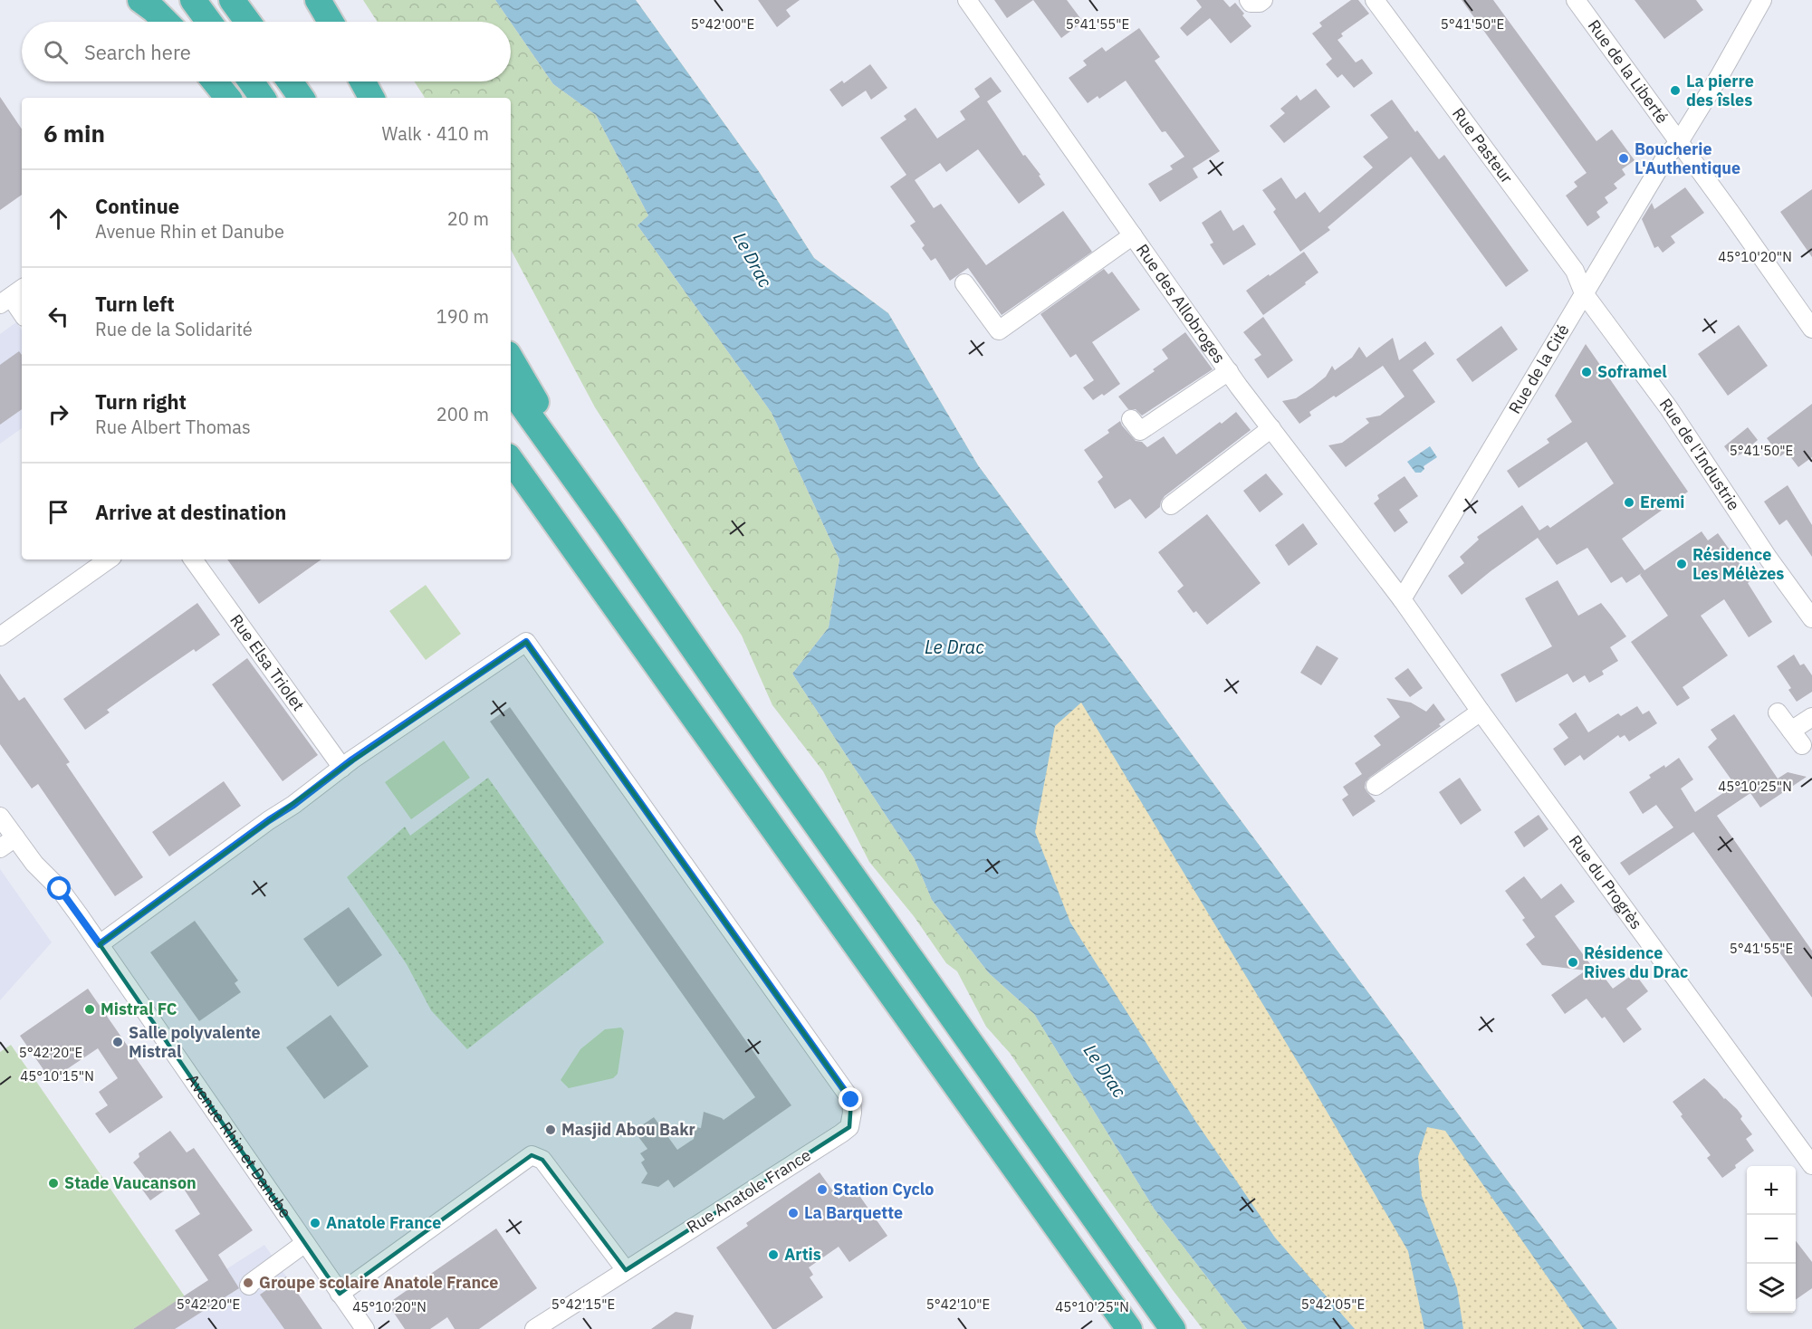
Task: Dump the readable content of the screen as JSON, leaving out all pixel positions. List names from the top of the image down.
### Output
{
  "streets": {
    "street": [
      "Rue de la Liberté",
      "Rue Pasteur",
      "Rue des Allobroges",
      "Rue de la Cité",
      "Rue de l'Industrie",
      "Rue Elsa Triolet",
      "Rue du Progrès",
      "Avenue Rhin et Danube",
      "Rue Anatole France"
    ]
  },
  "crossings": [
    ["Rue de la Liberté", "Rue de la Cité"],
    ["Rue Pasteur", "Rue de la Cité"],
    ["Rue Pasteur", "Rue de l'Industrie"],
    ["Rue des Allobroges", "Rue de la Cité"],
    ["Rue des Allobroges", "Rue du Progrès"],
    ["Rue de la Cité", "Rue de l'Industrie"],
    ["Rue de la Cité", "Rue du Progrès"],
    ["Rue Elsa Triolet", "Rue Anatole France"]
  ],
  "water": ["Le Drac"],
  "places": [
    "La pierre des îsles",
    "Boucherie L'Authentique",
    "Soframel",
    "Eremi",
    "Résidence Les Mélèzes",
    "Résidence Rives du Drac",
    "Mistral FC",
    "Salle polyvalente Mistral",
    "Masjid Abou Bakr",
    "Stade Vaucanson",
    "Station Cyclo",
    "La Barquette",
    "Anatole France",
    "Artis",
    "Groupe scolaire Anatole France"
  ],
  "page": {
    "search": "Search here",
    "heading": ["6 min", "Walk · 410 m"],
    "list": [
      ["Continue", "Avenue Rhin et Danube", "20 m"],
      ["Turn left", "Rue de la Solidarité", "190 m"],
      ["Turn right", "Rue Albert Thomas", "200 m"],
      "Arrive at destination"
    ],
    "map_buttons": ["+", "−"]
  },
  "coordinates": [
    "5°42'00\"E",
    "5°41'55\"E",
    "5°41'50\"E",
    "45°10'20\"N",
    "45°10'25\"N",
    "5°42'20\"E",
    "45°10'15\"N",
    "5°42'15\"E",
    "5°42'10\"E",
    "5°42'05\"E"
  ]
}
